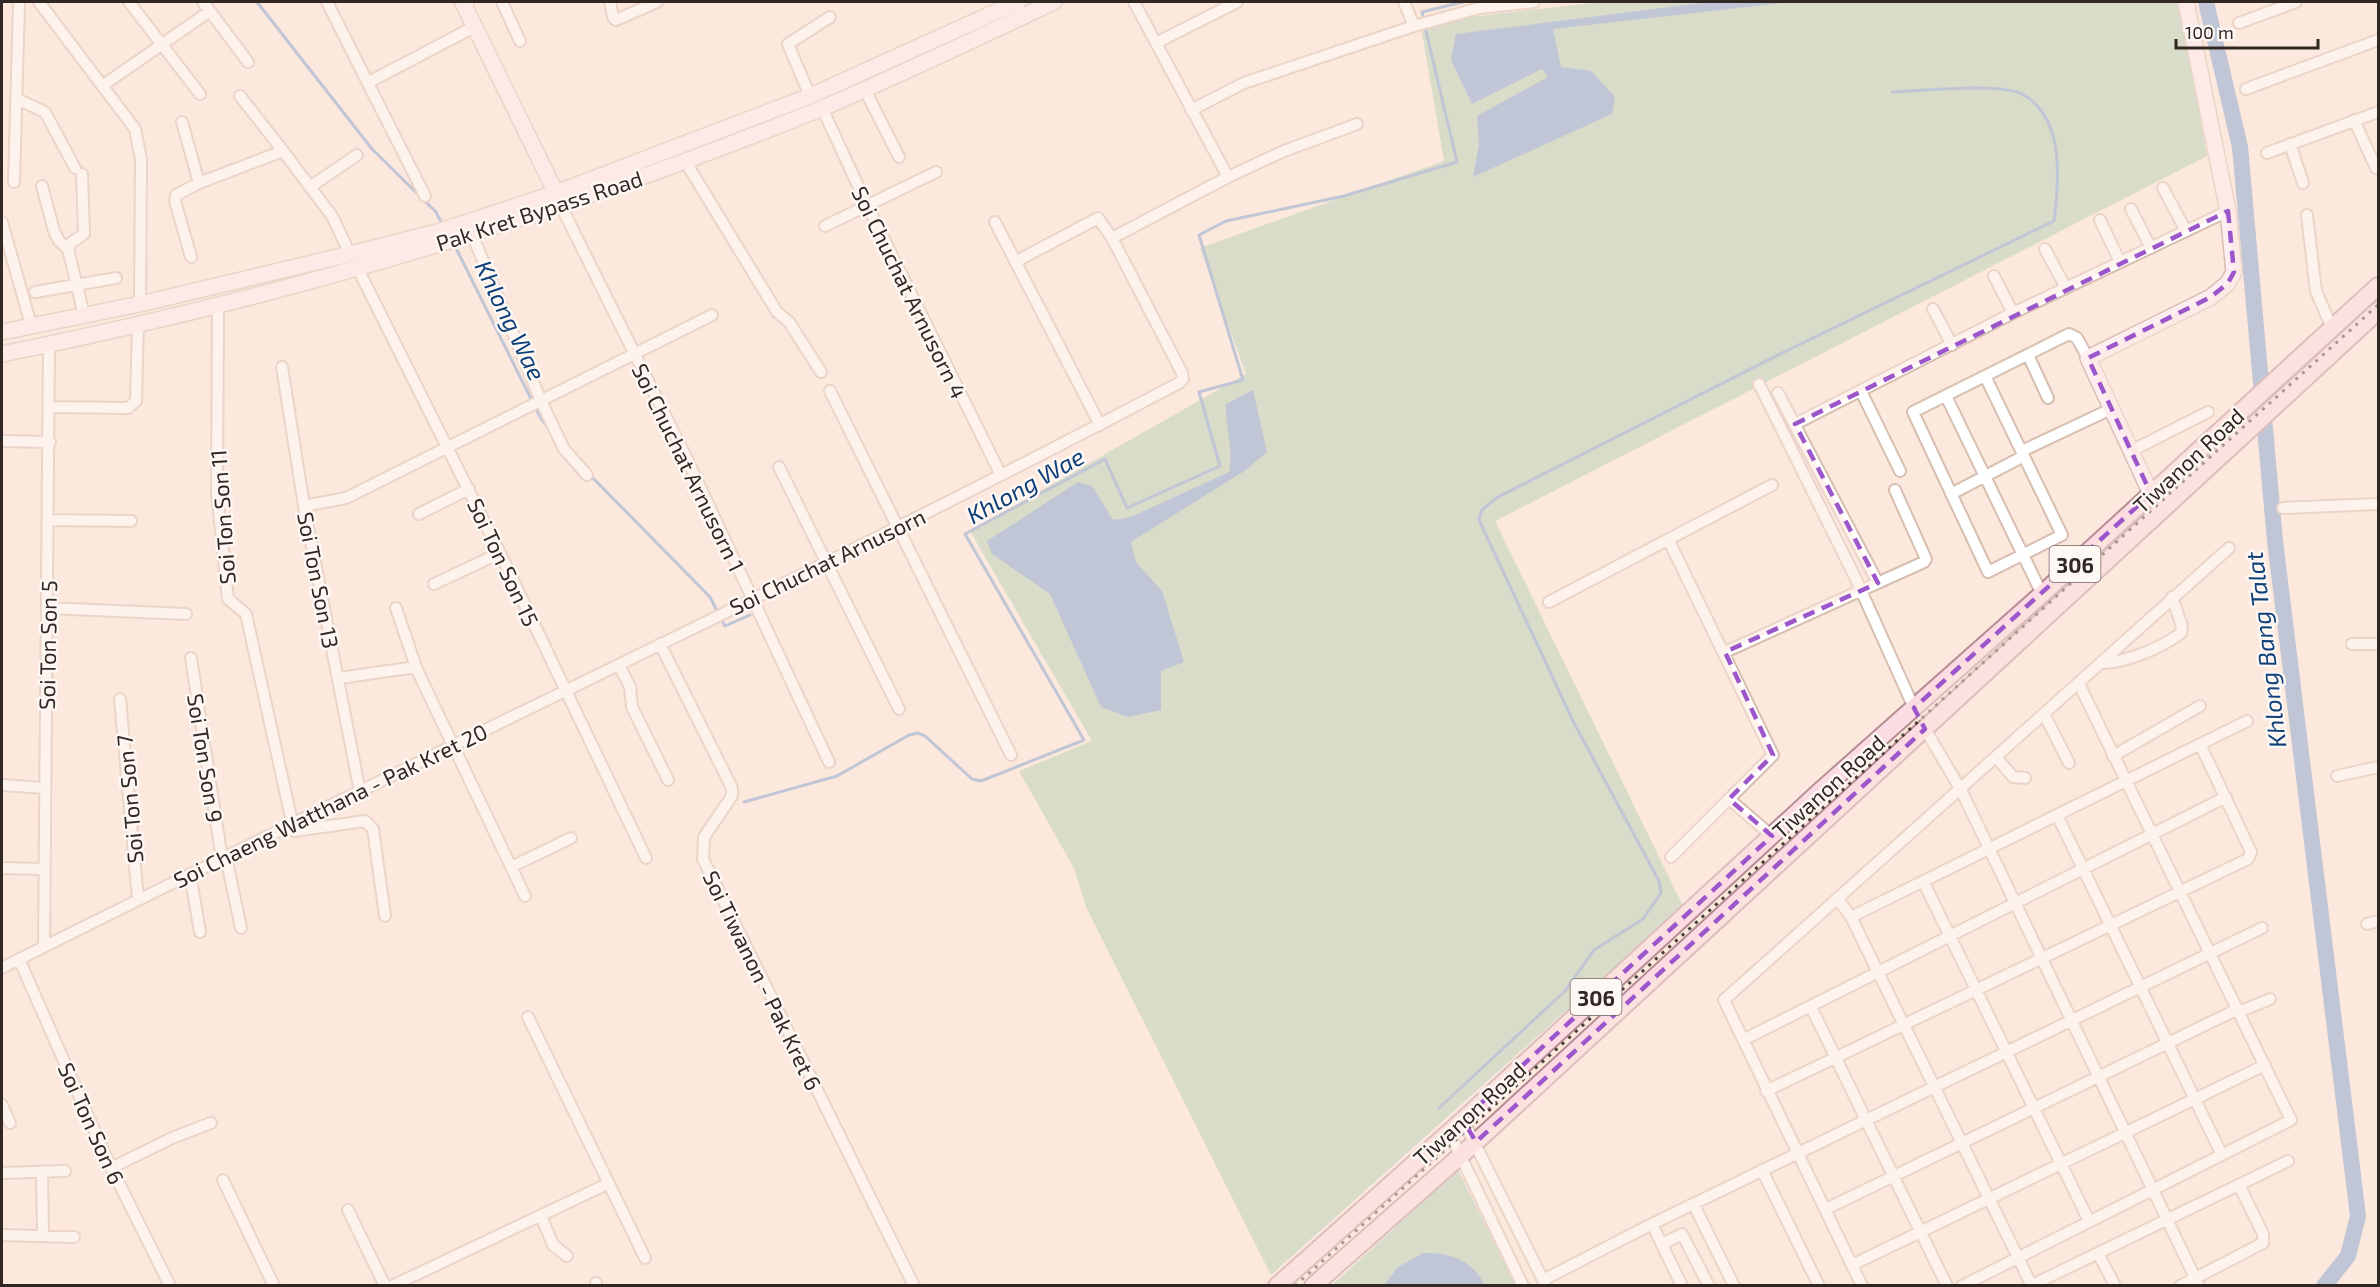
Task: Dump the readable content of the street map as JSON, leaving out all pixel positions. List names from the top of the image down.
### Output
{
  "streets": {
    "main road": ["Pak Kret Bypass Road", "Tiwanon Road", "306"],
    "street": [
      "Soi Chuchat Arnusorn 4",
      "Soi Chuchat Arnusorn 1",
      "Soi Ton Son 11",
      "Soi Chuchat Arnusorn",
      "Soi Ton Son 15",
      "Soi Ton Son 13",
      "Soi Ton Son 5",
      "Soi Ton Son 9",
      "Soi Ton Son 7",
      "Soi Chaeng Watthana - Pak Kret 20",
      "Soi Tiwanon - Pak Kret 6",
      "Soi Ton Son 6"
    ]
  },
  "crossings": [
    ["Pak Kret Bypass Road", "Soi Chuchat Arnusorn 4"],
    ["Pak Kret Bypass Road", "Soi Chuchat Arnusorn 1"],
    ["Pak Kret Bypass Road", "Soi Ton Son 11"],
    ["Pak Kret Bypass Road", "Soi Ton Son 15"],
    ["Pak Kret Bypass Road", "Soi Ton Son 5"],
    ["Soi Chuchat Arnusorn 4", "Soi Chuchat Arnusorn"],
    ["Soi Chuchat Arnusorn 1", "Soi Chuchat Arnusorn"],
    ["Soi Ton Son 11", "Soi Chaeng Watthana - Pak Kret 20"],
    ["Soi Chuchat Arnusorn", "Soi Chaeng Watthana - Pak Kret 20"],
    ["Soi Chuchat Arnusorn", "Soi Tiwanon - Pak Kret 6"],
    ["Soi Ton Son 15", "Soi Chaeng Watthana - Pak Kret 20"],
    ["Soi Ton Son 13", "Soi Chaeng Watthana - Pak Kret 20"],
    ["Soi Ton Son 5", "Soi Chaeng Watthana - Pak Kret 20"],
    ["Soi Ton Son 9", "Soi Chaeng Watthana - Pak Kret 20"],
    ["Soi Ton Son 7", "Soi Chaeng Watthana - Pak Kret 20"],
    ["Soi Chaeng Watthana - Pak Kret 20", "Soi Tiwanon - Pak Kret 6"],
    ["Soi Chaeng Watthana - Pak Kret 20", "Soi Ton Son 6"]
  ],
  "water": ["Khlong Wae", "Khlong Bang Talat"],
  "scale_bar": "100 m"
}
